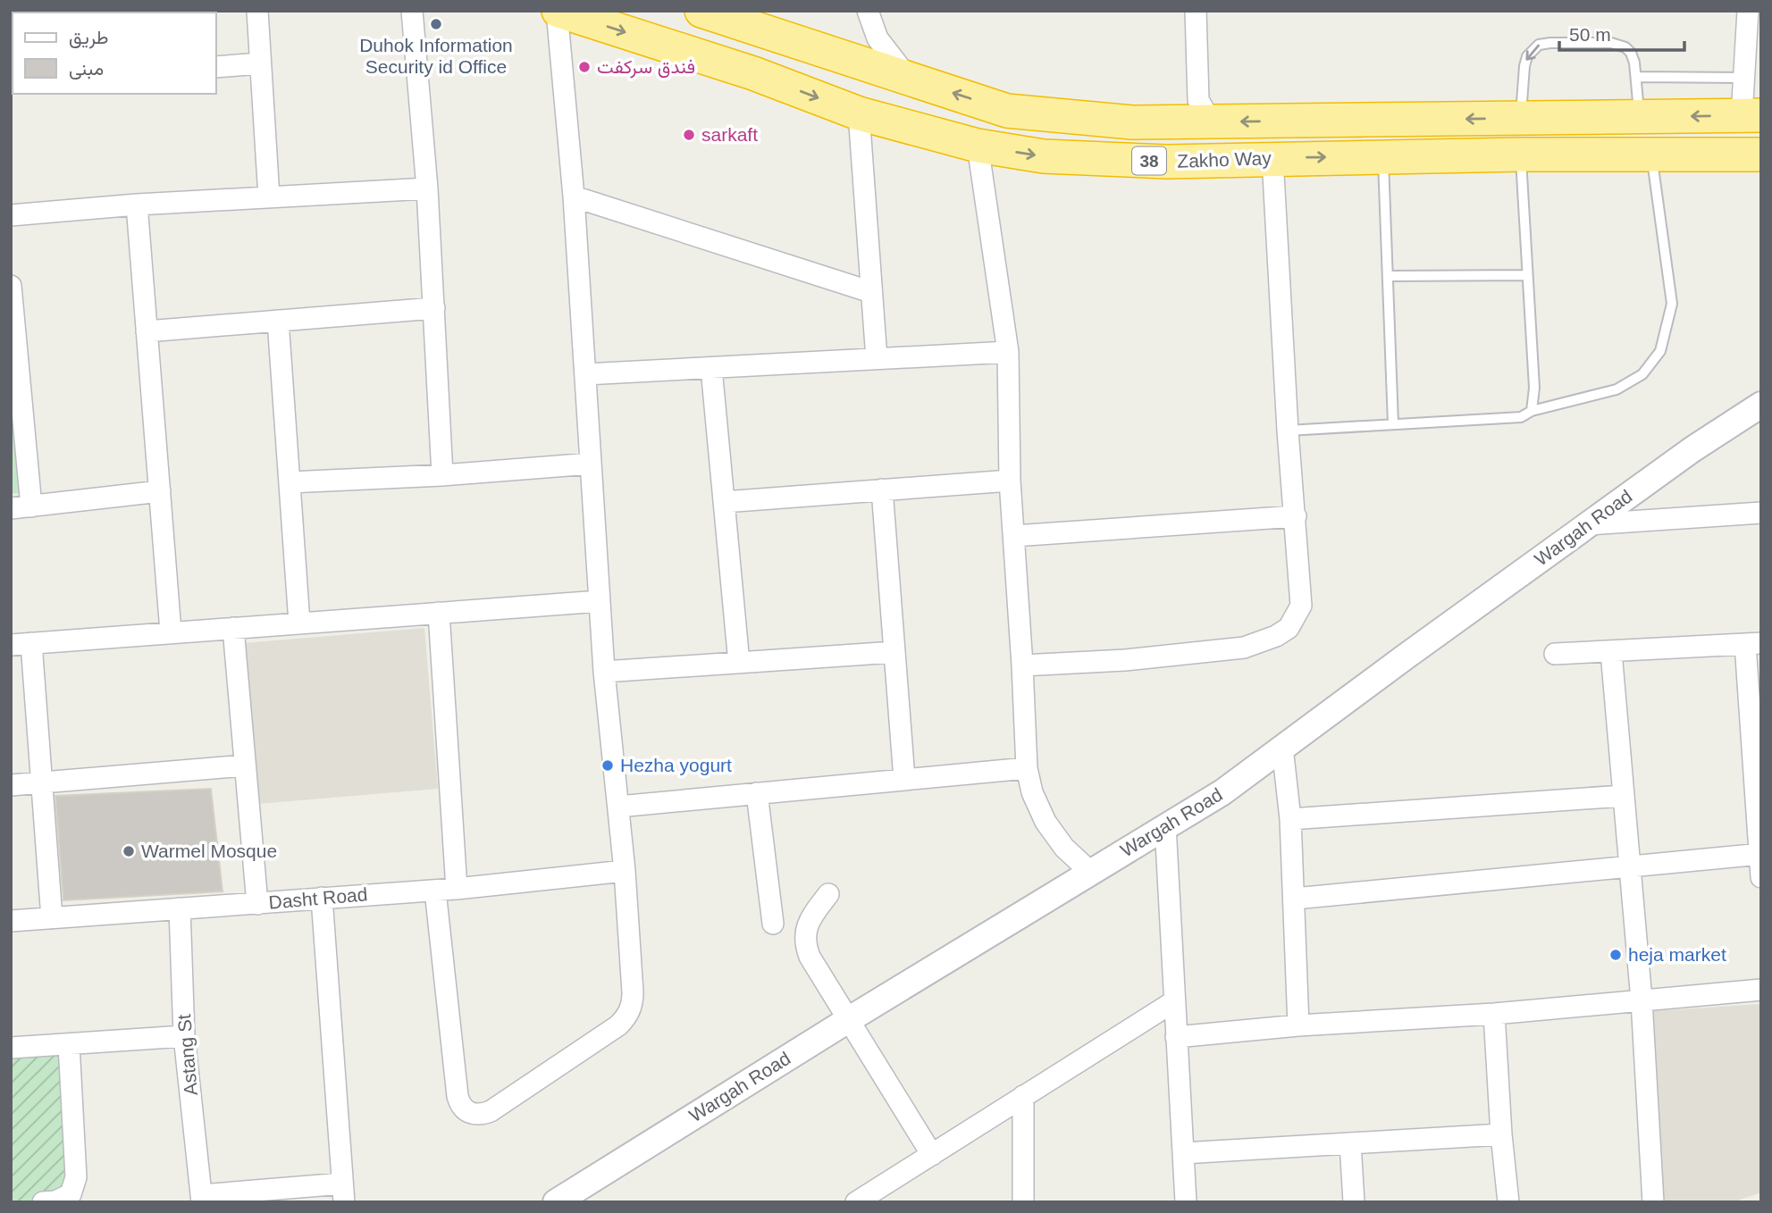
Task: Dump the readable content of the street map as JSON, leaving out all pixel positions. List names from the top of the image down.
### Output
{
  "streets": {
    "highway": ["Zakho Way", "38"],
    "street": ["Wargah Road", "Dasht Road", "Astang St"]
  },
  "crossings": [
    ["Dasht Road", "Astang St"]
  ],
  "places": [
    "Duhok Information Security id Office",
    "فندق سركفت",
    "sarkaft",
    "Hezha yogurt",
    "Warmel Mosque",
    "heja market"
  ],
  "legend": ["طريق", "مبنى"],
  "scale_bar": "50 m"
}
